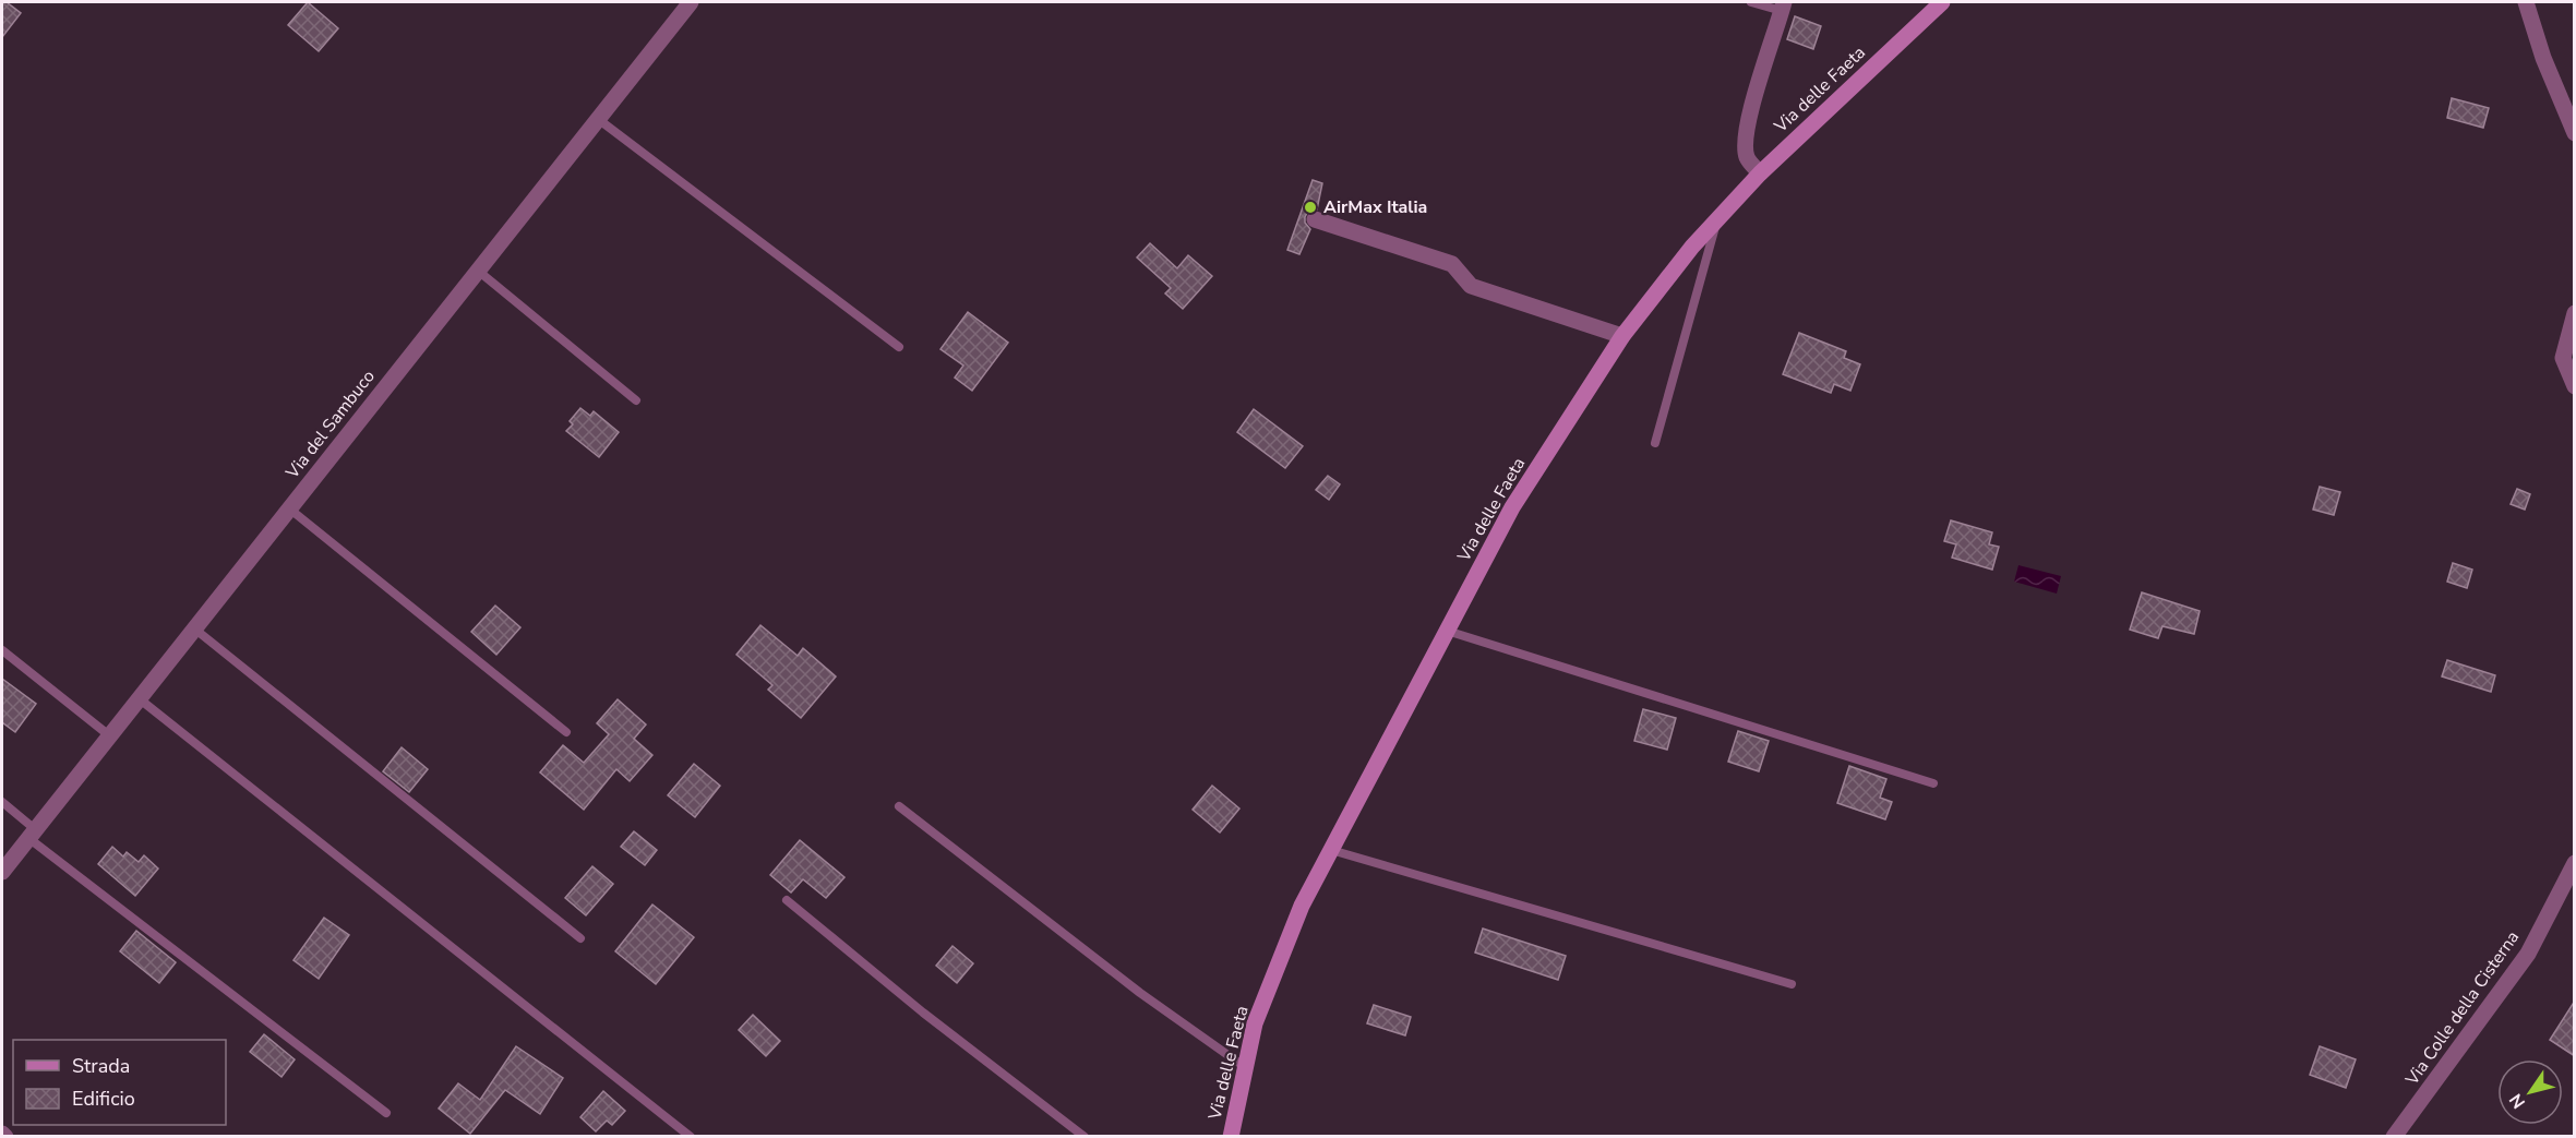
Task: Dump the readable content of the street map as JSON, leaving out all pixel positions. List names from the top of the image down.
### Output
{
  "streets": {
    "street": ["Via delle Faeta", "Via del Sambuco", "Via Colle della Cisterna"]
  },
  "places": ["AirMax Italia"],
  "legend": ["Strada", "Edificio"],
  "north": "bottom left"
}
